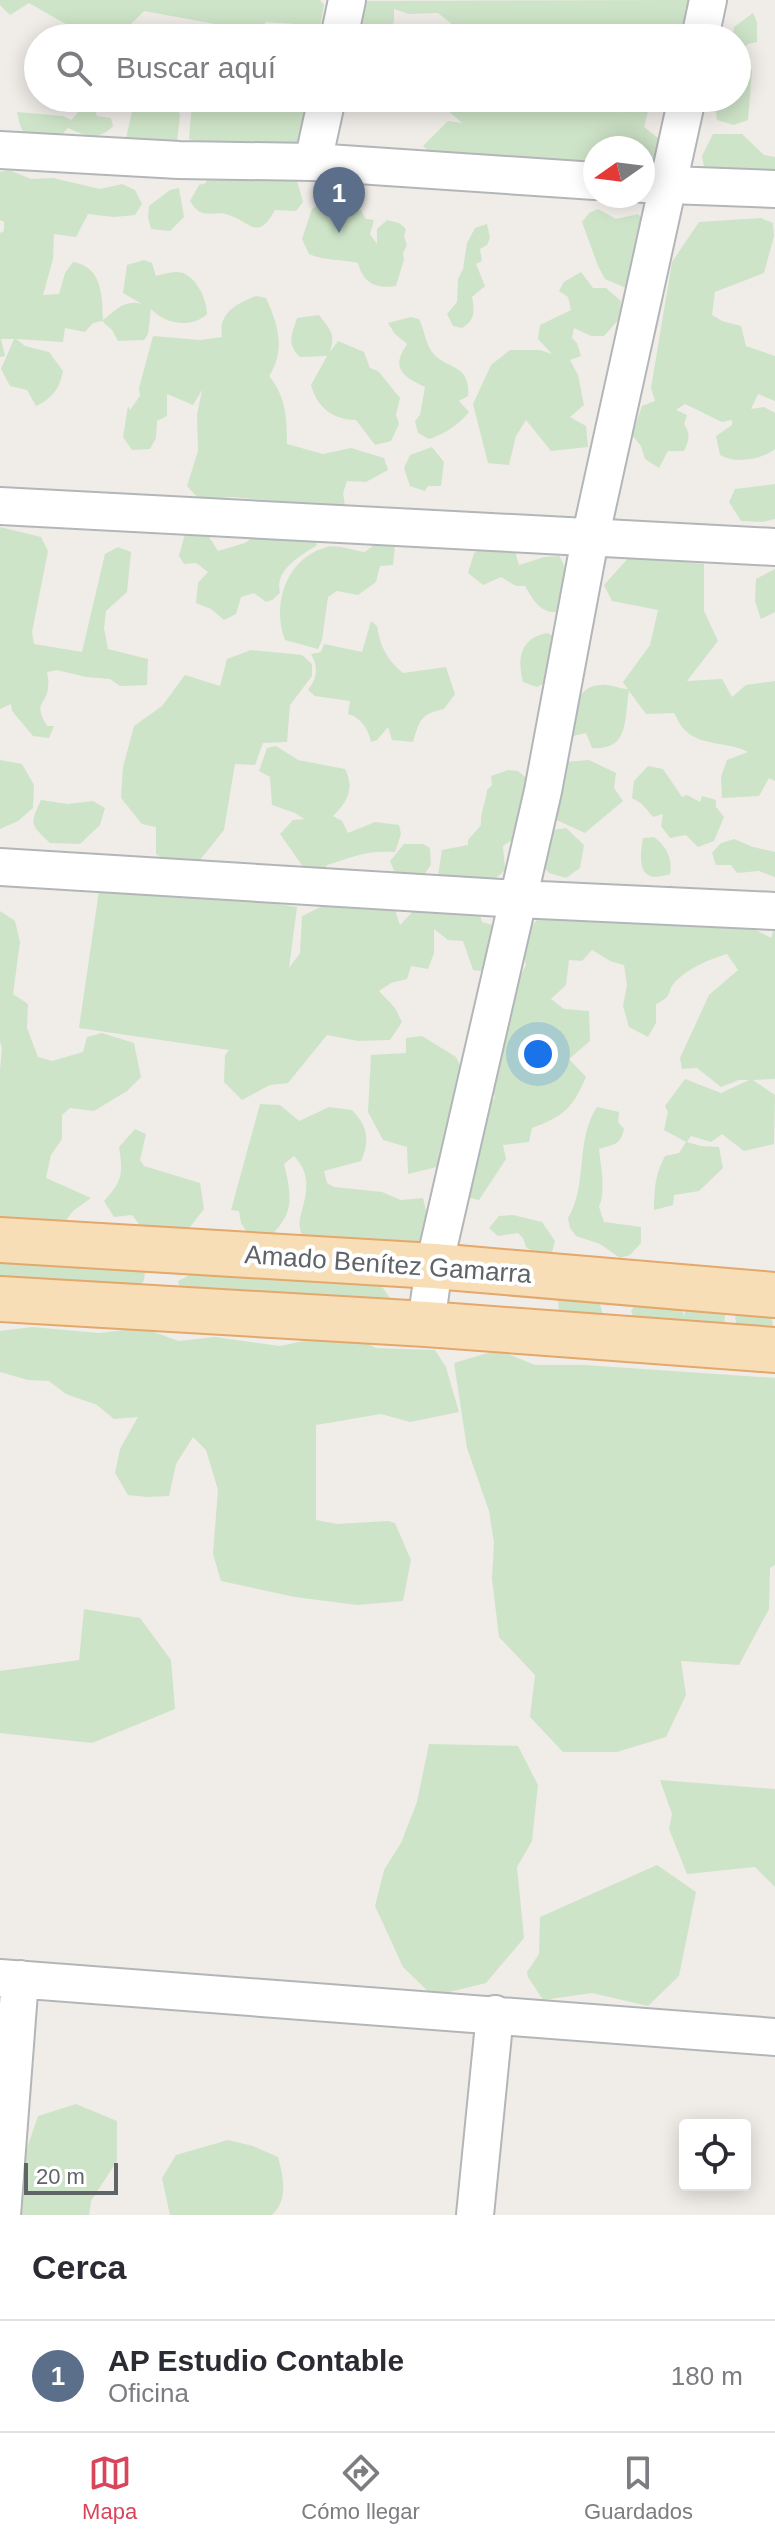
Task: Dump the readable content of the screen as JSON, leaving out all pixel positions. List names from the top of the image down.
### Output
{
  "streets": {
    "main road": ["Amado Benítez Gamarra"]
  },
  "scale_bar": "20 m",
  "north": "left",
  "page": {
    "search": "Buscar aquí",
    "pins": "1",
    "scale": "20 m",
    "heading": "Cerca",
    "list": [
      {
        "mark": "1",
        "name": "AP Estudio Contable",
        "note": "Oficina",
        "value": "180 m"
      }
    ],
    "nav": ["Mapa", "Cómo llegar", "Guardados"]
  }
}
